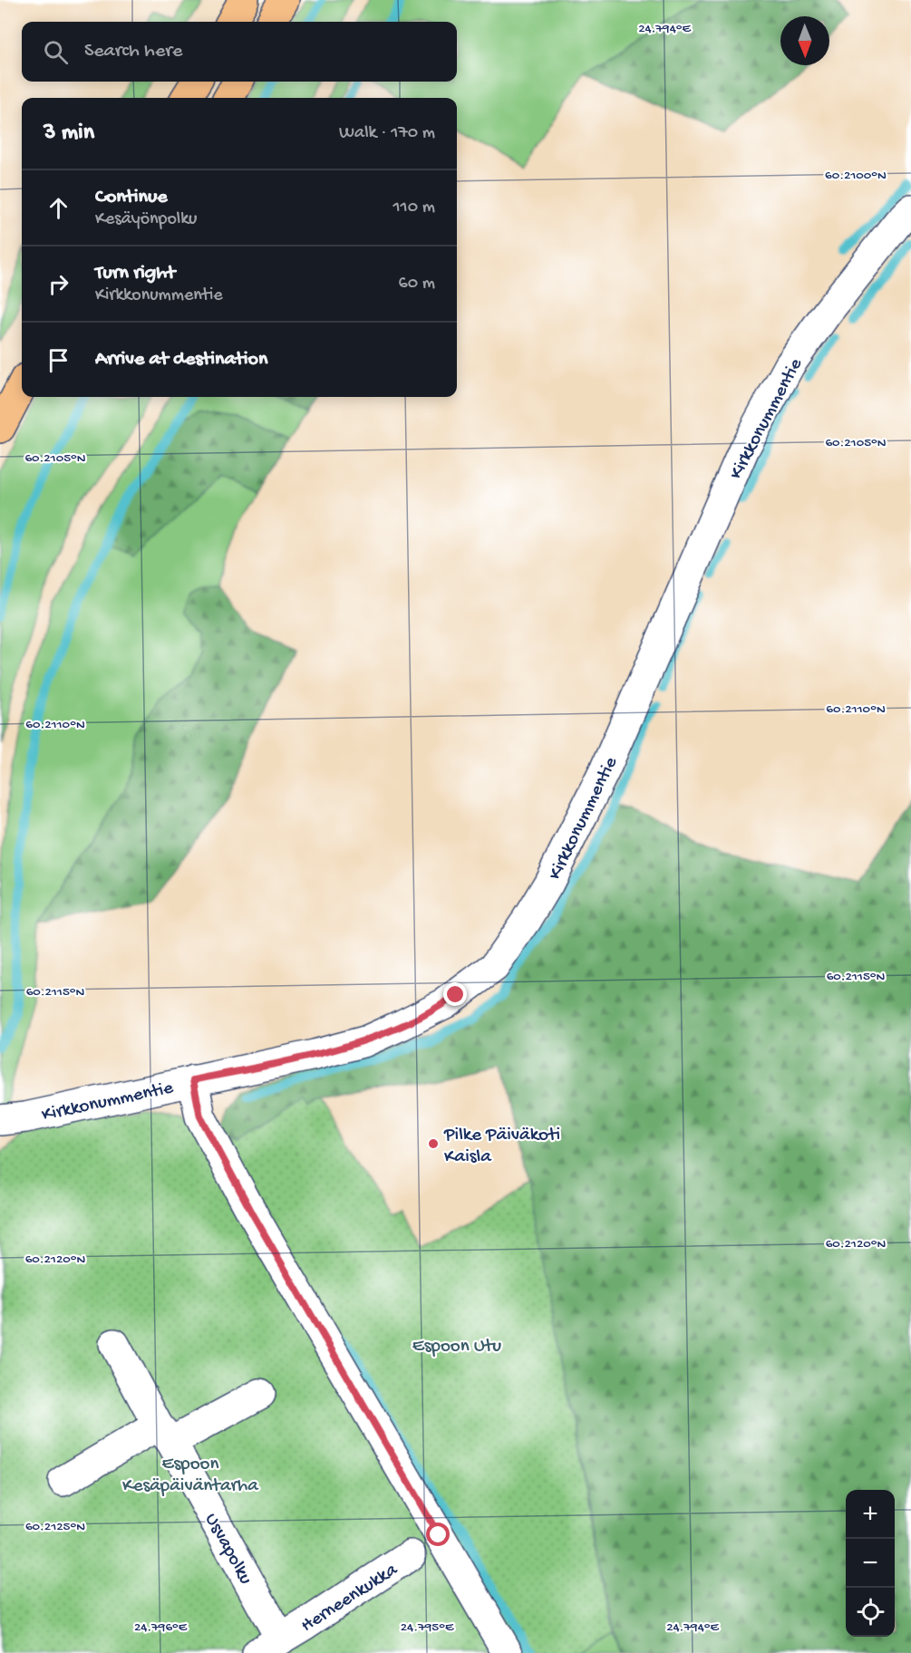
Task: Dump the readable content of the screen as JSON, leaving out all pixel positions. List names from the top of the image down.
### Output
{
  "streets": {
    "street": ["Kirkkonummentie", "Usvapolku", "Herneenkukka"]
  },
  "crossings": [
    ["Usvapolku", "Herneenkukka"]
  ],
  "parks": ["Espoon Utu", "Espoon Kesäpäiväntarha"],
  "places": ["Pilke Päiväkoti Kaisla"],
  "north": "bottom",
  "page": {
    "search": "Search here",
    "heading": ["3 min", "Walk · 170 m"],
    "list": [
      ["Continue", "Kesäyönpolku", "110 m"],
      ["Turn right", "Kirkkonummentie", "60 m"],
      "Arrive at destination"
    ],
    "map_buttons": ["+", "−"]
  },
  "coordinates": [
    "24.794°E",
    "60.2100°N",
    "60.2105°N",
    "60.2110°N",
    "60.2115°N",
    "60.2120°N",
    "60.2125°N",
    "24.796°E",
    "24.795°E"
  ]
}
